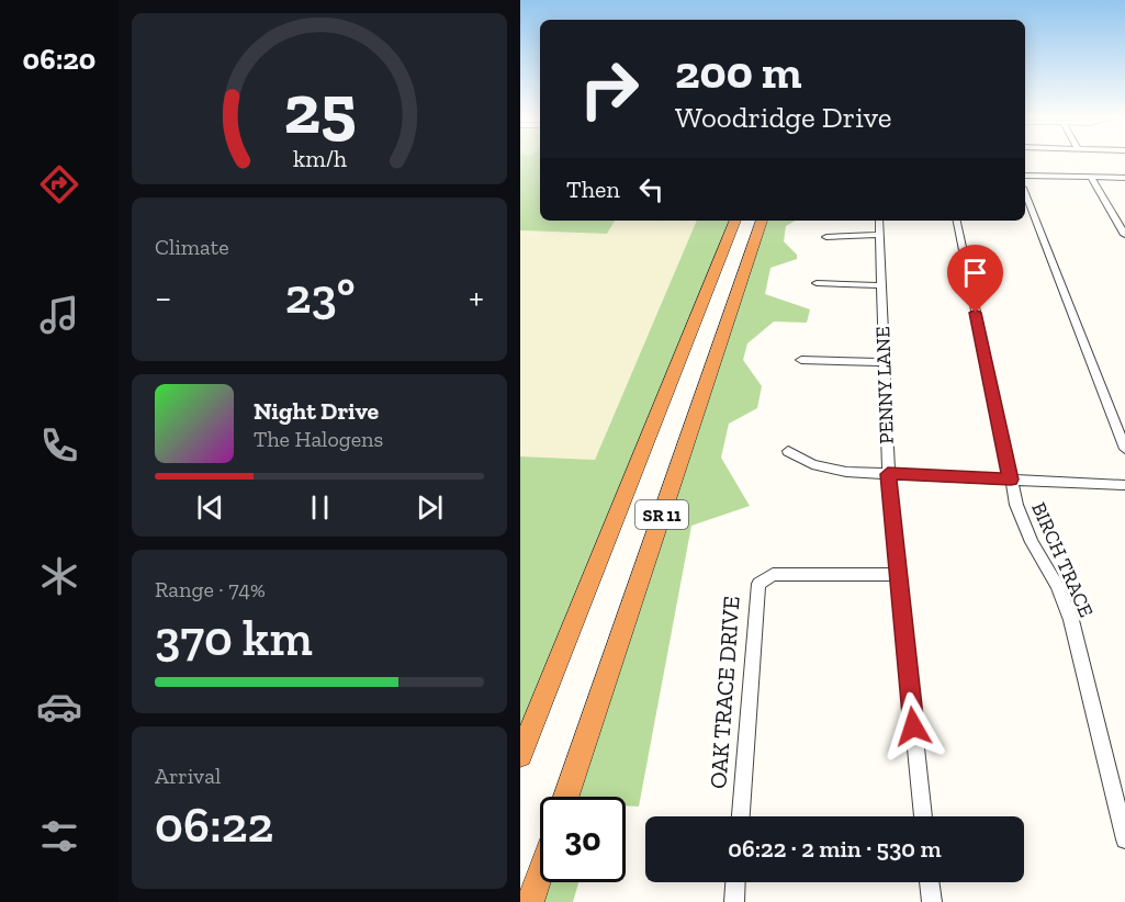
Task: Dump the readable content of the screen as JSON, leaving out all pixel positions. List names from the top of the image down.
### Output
{
  "streets": {
    "highway": ["SR 11"],
    "street": ["PENNY LANE", "BIRCH TRACE", "OAK TRACE DRIVE"]
  },
  "crossings": [
    ["PENNY LANE", "OAK TRACE DRIVE"]
  ],
  "page": {
    "tabs": "06:20",
    "turn": ["200 m", "Woodridge Drive"],
    "then": "Then",
    "tile": [
      "Climate",
      ["Range · 74%", "370 km"],
      ["Arrival", "06:22"]
    ],
    "heat": ["−", "23°", "+"],
    "song": ["Night Drive", "The Halogens"],
    "limit": "30",
    "trip": "06:22 · 2 min · 530 m",
    "gauge": ["25", "km/h"]
  }
}
